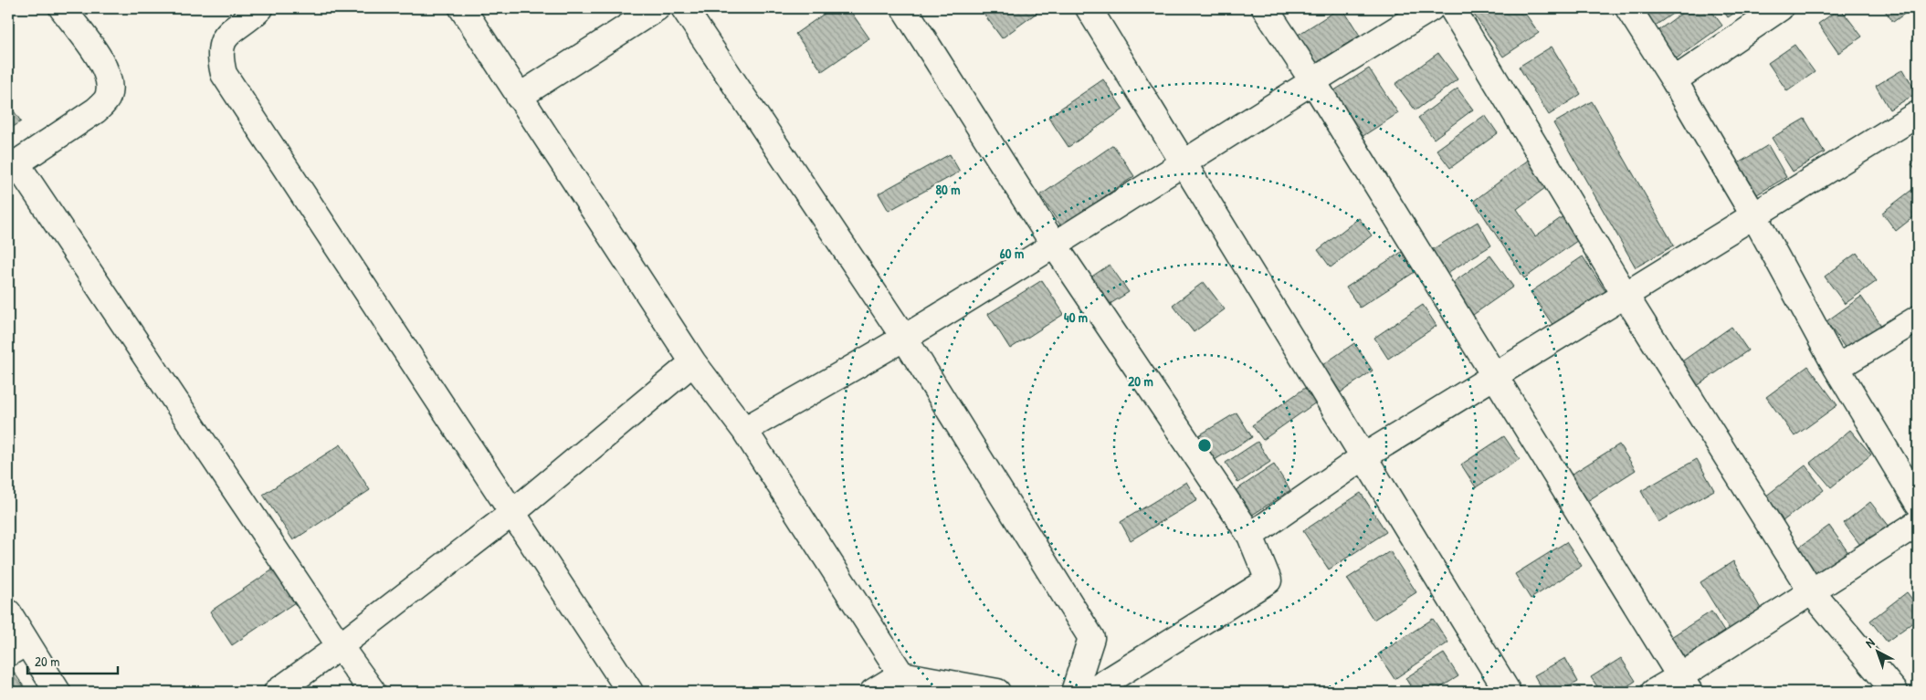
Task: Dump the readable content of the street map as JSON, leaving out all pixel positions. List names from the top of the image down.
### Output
{
  "scale_bar": "20 m",
  "north": "top left",
  "rings": [
    "80 m",
    "60 m",
    "40 m",
    "20 m"
  ]
}
